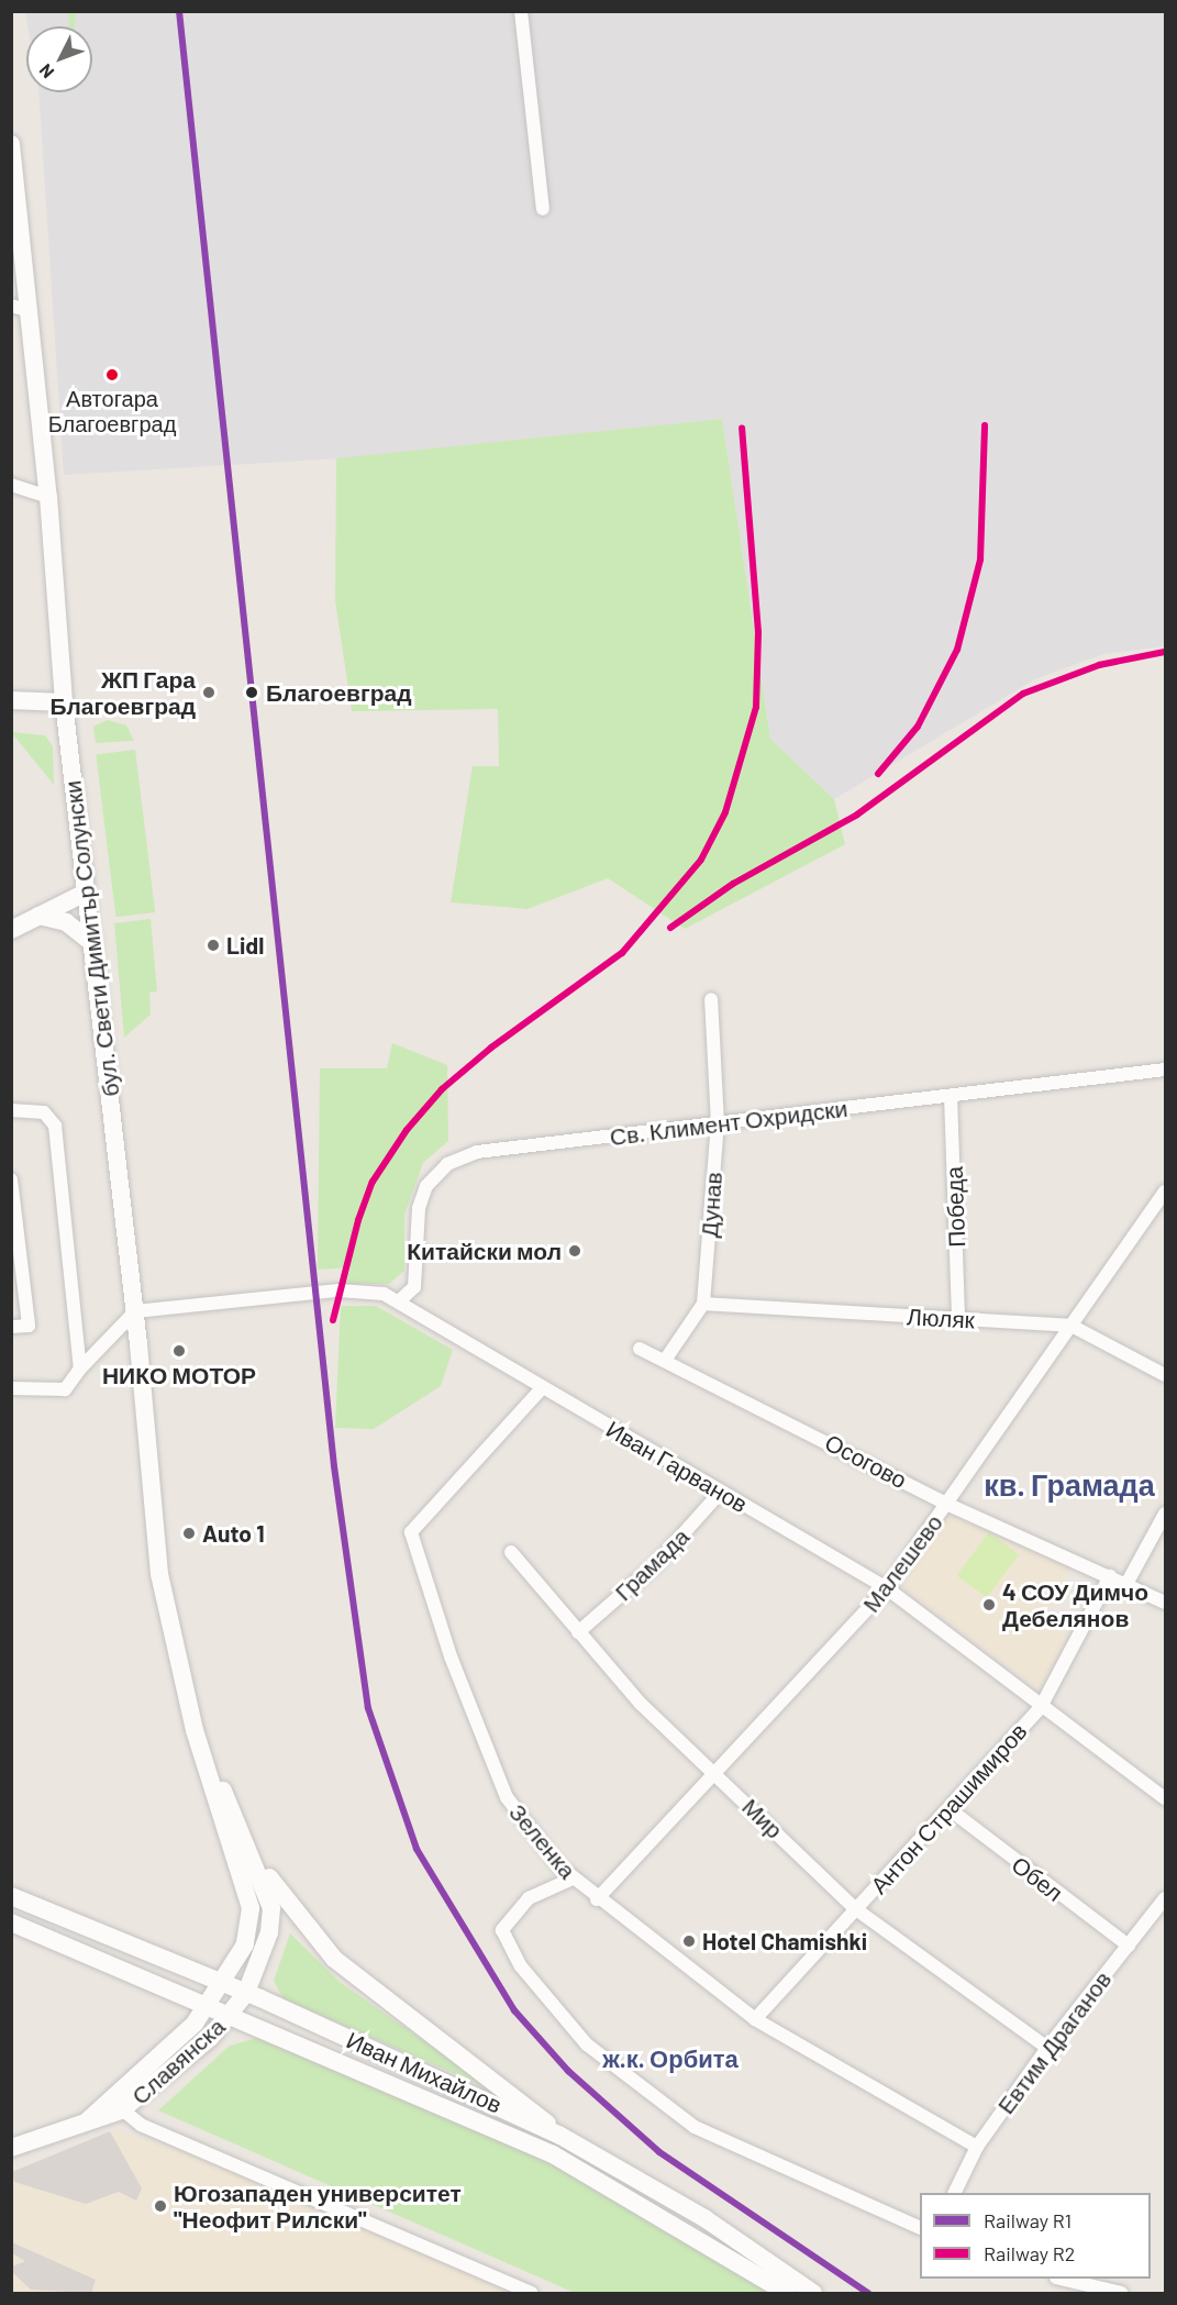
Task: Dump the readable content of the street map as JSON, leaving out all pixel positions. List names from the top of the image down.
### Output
{
  "streets": {
    "main road": ["бул. Свети Димитър Солунски", "Славянска", "Иван Михайлов"],
    "street": [
      "Св. Климент Охридски",
      "Дунав",
      "Победа",
      "Люляк",
      "Осогово",
      "Иван Гарванов",
      "Малешево",
      "Грамада",
      "Антон Страшимиров",
      "Мир",
      "Зеленка",
      "Обел",
      "Евтим Драганов"
    ]
  },
  "crossings": [
    ["бул. Свети Димитър Солунски", "Иван Гарванов"],
    ["бул. Свети Димитър Солунски", "Славянска"],
    ["бул. Свети Димитър Солунски", "Иван Михайлов"],
    ["Св. Климент Охридски", "Дунав"],
    ["Св. Климент Охридски", "Победа"],
    ["Св. Климент Охридски", "Иван Гарванов"],
    ["Дунав", "Люляк"],
    ["Дунав", "Осогово"],
    ["Победа", "Люляк"],
    ["Люляк", "Малешево"],
    ["Осогово", "Малешево"],
    ["Осогово", "Антон Страшимиров"],
    ["Иван Гарванов", "Малешево"],
    ["Иван Гарванов", "Грамада"],
    ["Иван Гарванов", "Антон Страшимиров"],
    ["Иван Гарванов", "Зеленка"],
    ["Малешево", "Мир"],
    ["Малешево", "Зеленка"],
    ["Грамада", "Мир"],
    ["Антон Страшимиров", "Мир"],
    ["Антон Страшимиров", "Зеленка"],
    ["Антон Страшимиров", "Обел"],
    ["Мир", "Евтим Драганов"],
    ["Зеленка", "Евтим Драганов"],
    ["Обел", "Евтим Драганов"],
    ["Славянска", "Иван Михайлов"]
  ],
  "districts": ["кв. Грамада", "ж.к. Орбита"],
  "places": [
    "Автогара Благоевград",
    "ЖП Гара Благоевград",
    "Благоевград",
    "Lidl",
    "Китайски мол",
    "НИКО МОТОР",
    "Auto 1",
    "4 СОУ Димчо Дебелянов",
    "Hotel Chamishki",
    "Югозападен университет \"Неофит Рилски\""
  ],
  "lines": ["rail line R1", "rail line R2"],
  "legend": ["Railway R1", "Railway R2"],
  "north": "bottom left"
}
